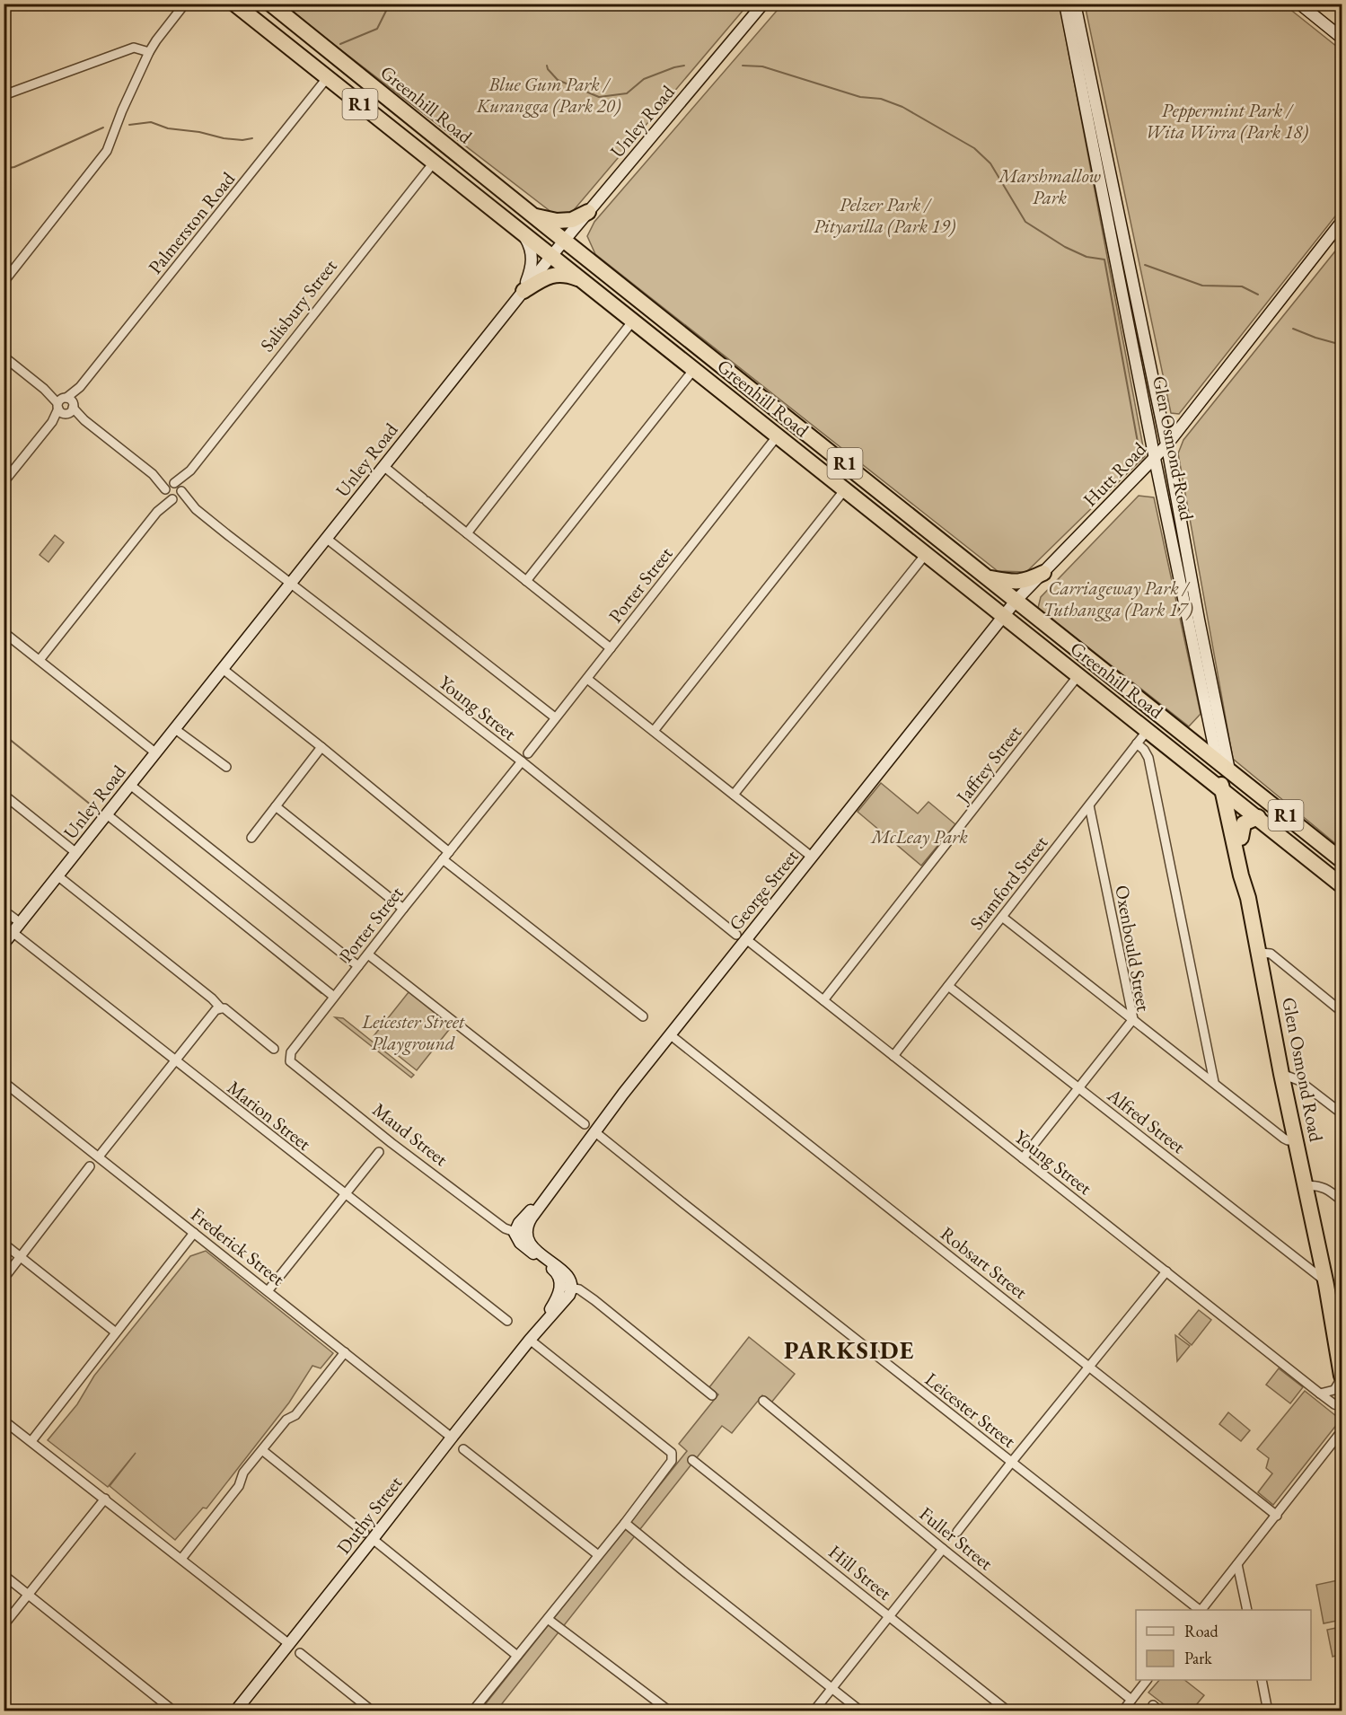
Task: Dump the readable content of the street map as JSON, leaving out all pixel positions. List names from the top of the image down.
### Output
{
  "streets": {
    "highway": ["R1", "Greenhill Road", "Glen Osmond Road"],
    "main road": [
      "Unley Road",
      "Hutt Road",
      "George Street",
      "Maud Street",
      "Duthy Street"
    ],
    "street": [
      "Palmerston Road",
      "Salisbury Street",
      "Porter Street",
      "Young Street",
      "Jaffrey Street",
      "Stamford Street",
      "Oxenbould Street",
      "Marion Street",
      "Alfred Street",
      "Frederick Street",
      "Robsart Street",
      "Leicester Street",
      "Fuller Street",
      "Hill Street"
    ]
  },
  "crossings": [
    ["Greenhill Road", "Unley Road"],
    ["Greenhill Road", "Palmerston Road"],
    ["Greenhill Road", "Salisbury Street"],
    ["Greenhill Road", "Glen Osmond Road"],
    ["Greenhill Road", "Hutt Road"],
    ["Greenhill Road", "Porter Street"],
    ["Greenhill Road", "Jaffrey Street"],
    ["Greenhill Road", "Stamford Street"],
    ["Greenhill Road", "George Street"],
    ["Unley Road", "Young Street"],
    ["Unley Road", "Marion Street"],
    ["Salisbury Street", "Young Street"],
    ["Glen Osmond Road", "Hutt Road"],
    ["Glen Osmond Road", "Young Street"],
    ["Glen Osmond Road", "Alfred Street"],
    ["Hutt Road", "George Street"],
    ["Porter Street", "Young Street"],
    ["Porter Street", "Maud Street"],
    ["Young Street", "Jaffrey Street"],
    ["Young Street", "Stamford Street"],
    ["Young Street", "George Street"],
    ["Young Street", "Oxenbould Street"],
    ["Stamford Street", "Oxenbould Street"],
    ["Stamford Street", "Alfred Street"],
    ["George Street", "Maud Street"],
    ["George Street", "Robsart Street"],
    ["George Street", "Leicester Street"],
    ["Oxenbould Street", "Alfred Street"],
    ["Maud Street", "Duthy Street"],
    ["Frederick Street", "Duthy Street"]
  ],
  "districts": ["PARKSIDE"],
  "parks": [
    "Blue Gum Park / Kurangga (Park 20)",
    "Peppermint Park / Wita Wirra (Park 18)",
    "Marshmallow Park",
    "Pelzer Park / Pityarilla (Park 19)",
    "Carriageway Park / Tuthangga (Park 17)",
    "McLeay Park",
    "Leicester Street Playground"
  ],
  "legend": ["Road", "Park"]
}
